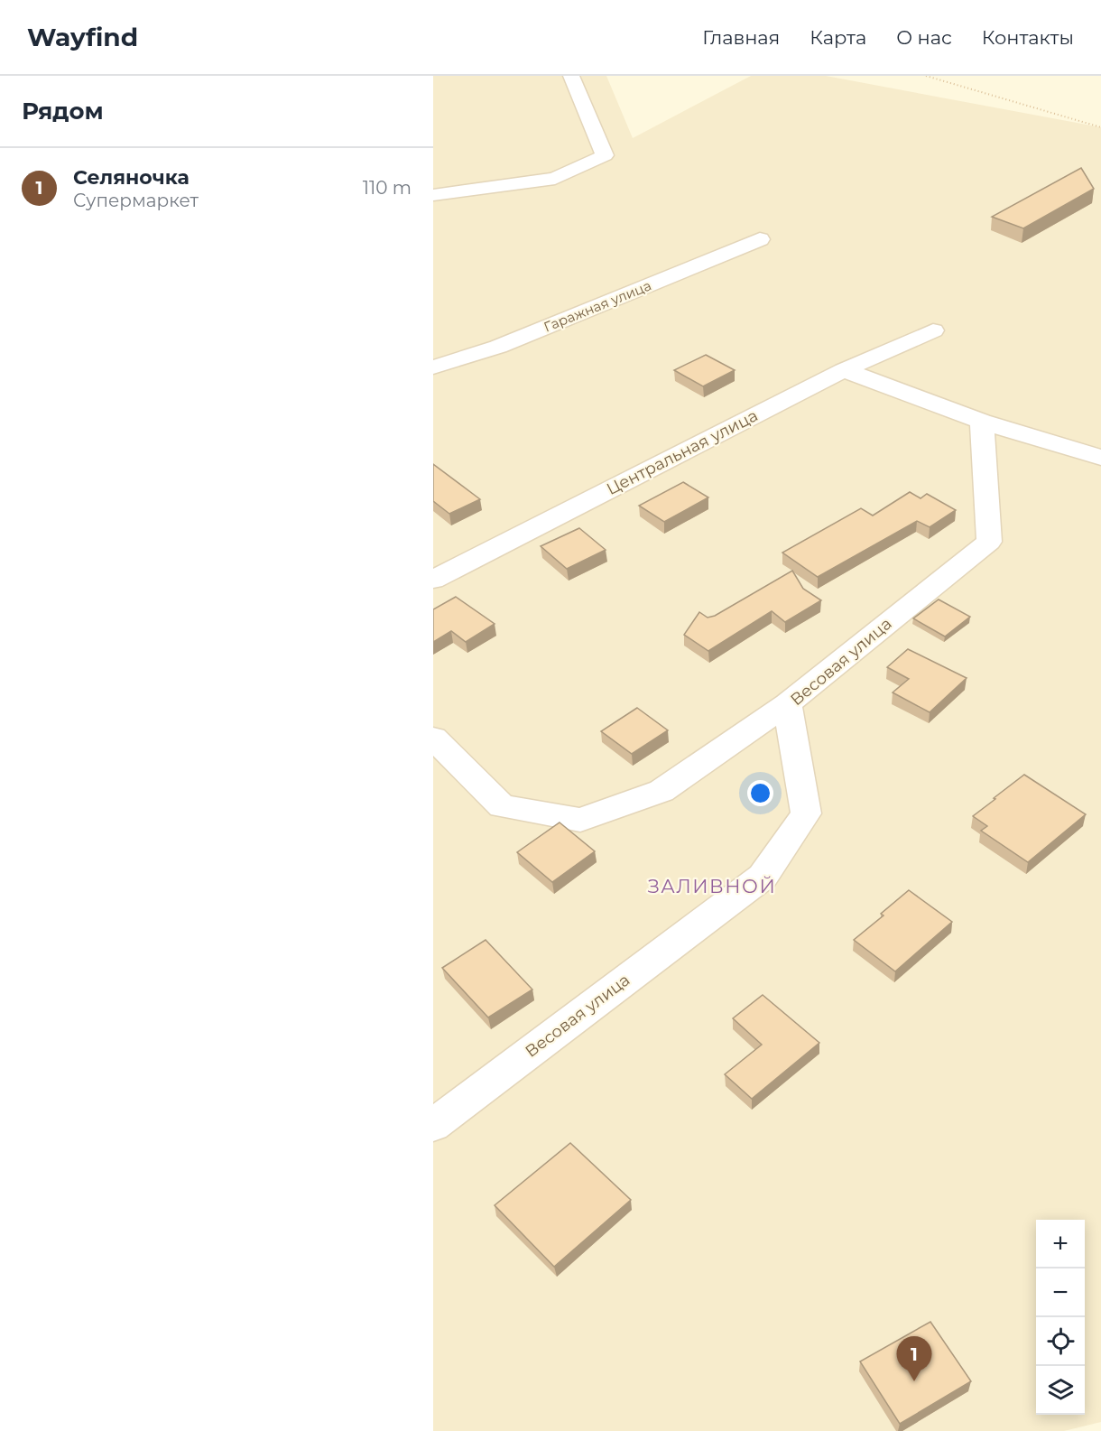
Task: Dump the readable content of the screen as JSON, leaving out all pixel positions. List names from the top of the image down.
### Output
{
  "streets": {
    "street": ["Гаражная улица", "Центральная улица", "Весовая улица"]
  },
  "districts": ["ЗАЛИВНОЙ"],
  "page": {
    "header": "Wayfind",
    "nav": [
      "Главная",
      "Карта",
      "О нас",
      "Контакты"
    ],
    "heading": "Рядом",
    "list": [
      {
        "mark": "1",
        "name": "Селяночка",
        "note": "Супермаркет",
        "value": "110 m"
      }
    ],
    "map_buttons": ["+", "−"],
    "pins": "1"
  }
}
